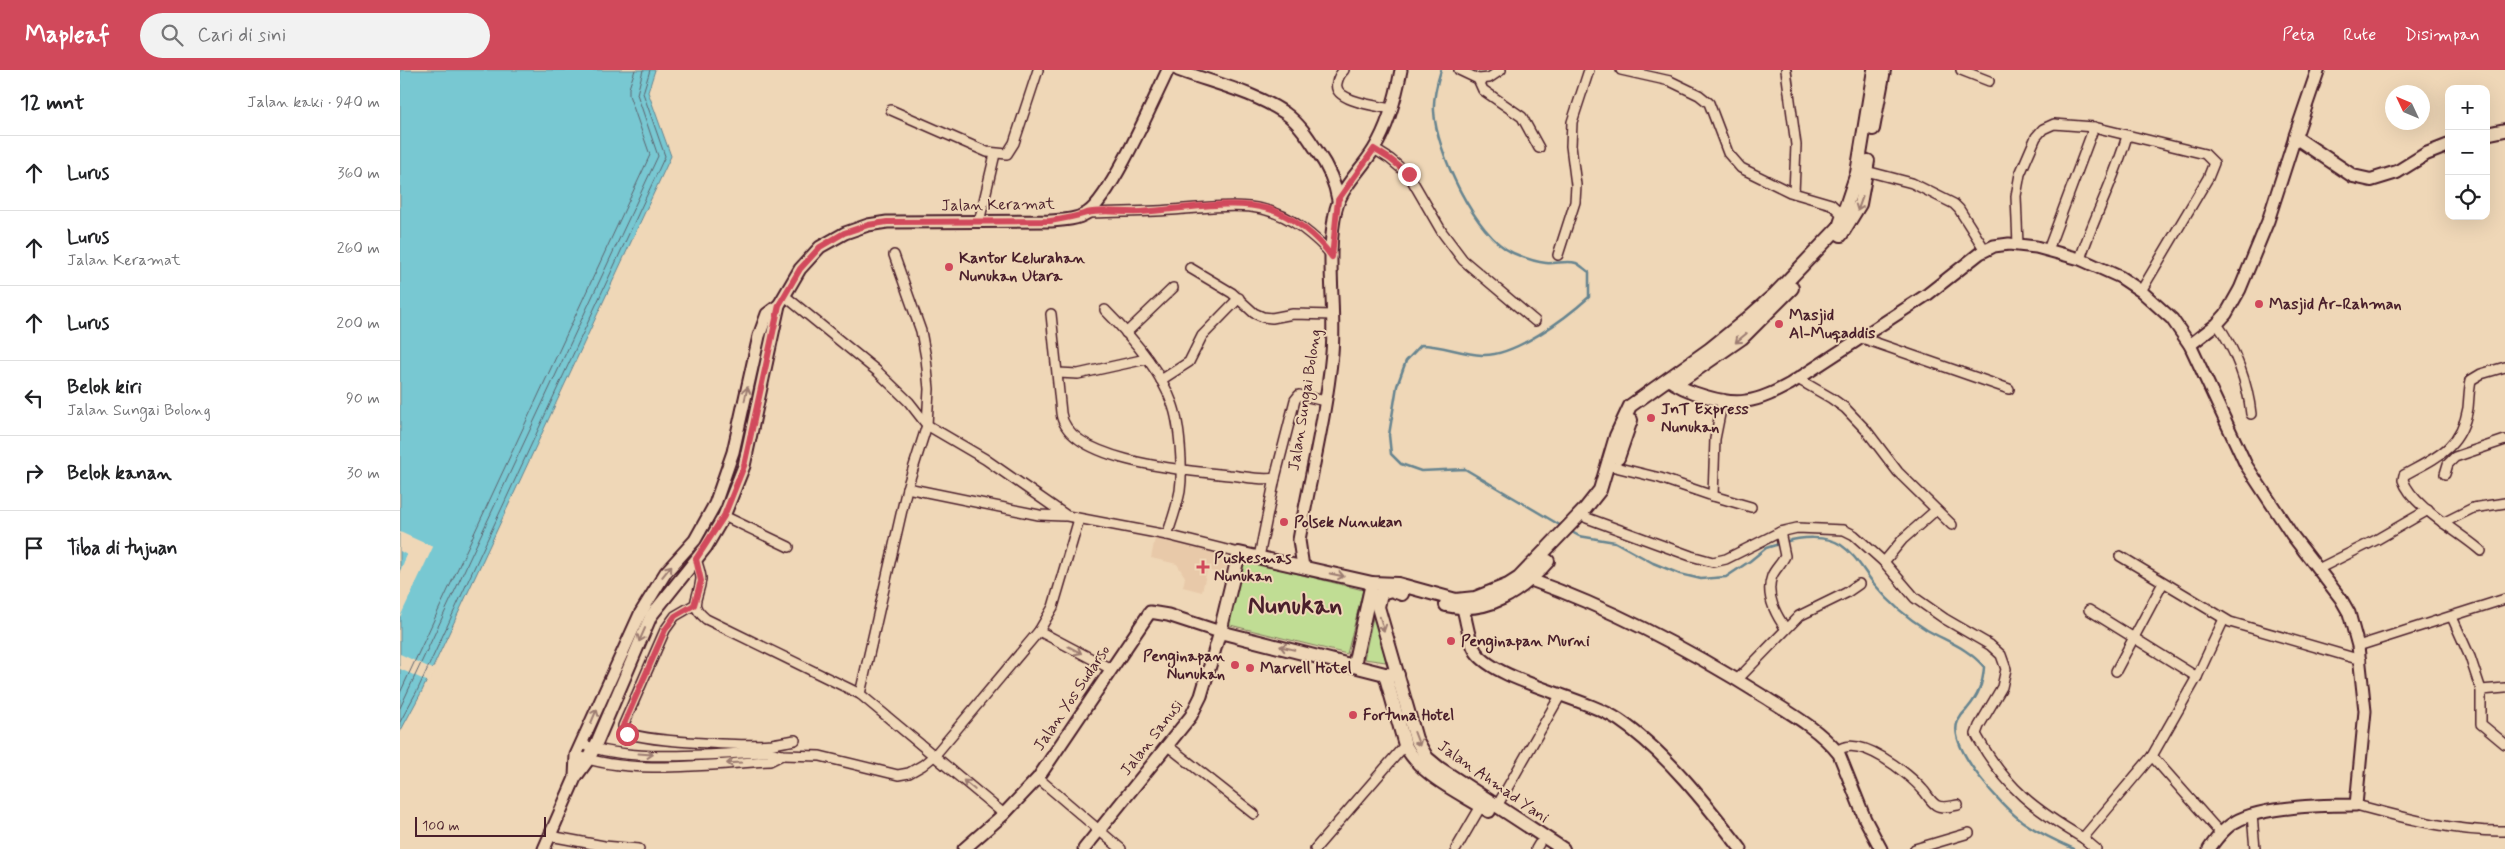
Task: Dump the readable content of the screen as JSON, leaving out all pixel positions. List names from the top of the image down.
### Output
{
  "streets": {
    "main road": ["Jalan Ahmad Yani"],
    "street": [
      "Jalan Keramat",
      "Jalan Sungai Bolong",
      "Jalan Yos Sudarso",
      "Jalan Sanusi"
    ]
  },
  "crossings": [
    ["Jalan Yos Sudarso", "Jalan Sanusi"]
  ],
  "districts": ["Nunukan"],
  "places": {
    "other": [
      "Kantor Kelurahan Nunukan Utara",
      "Masjid Ar-Rahman",
      "Masjid Al-Muqaddis",
      "JnT Express Nunukan",
      "Polsek Nunukan",
      "Penginapan Murni",
      "Penginapan Nunukan",
      "Marvell Hotel",
      "Fortuna Hotel"
    ],
    "health": ["Puskesmas Nunukan"]
  },
  "scale_bar": "100 m",
  "north": "top left",
  "page": {
    "header": "Mapleaf",
    "search": "Cari di sini",
    "nav": ["Peta", "Rute", "Disimpan"],
    "heading": ["12 mnt", "Jalan kaki · 940 m"],
    "map_buttons": ["+", "−"],
    "list": [
      ["Lurus", "360 m"],
      ["Lurus", "Jalan Keramat", "260 m"],
      ["Lurus", "200 m"],
      ["Belok kiri", "Jalan Sungai Bolong", "90 m"],
      ["Belok kanan", "30 m"],
      "Tiba di tujuan"
    ],
    "scale": "100 m"
  }
}
